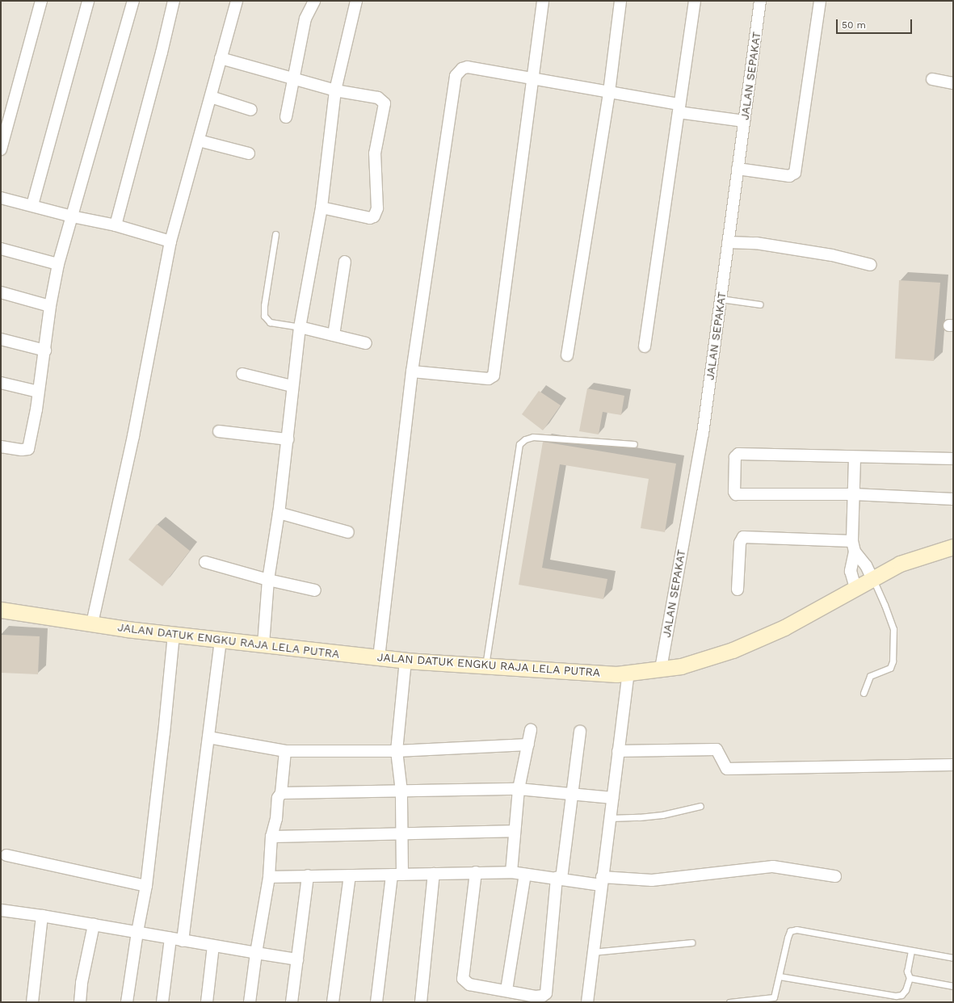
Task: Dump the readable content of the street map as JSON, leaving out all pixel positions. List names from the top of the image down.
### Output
{
  "streets": {
    "street": ["JALAN SEPAKAT", "JALAN DATUK ENGKU RAJA LELA PUTRA"]
  },
  "crossings": [
    ["JALAN SEPAKAT", "JALAN DATUK ENGKU RAJA LELA PUTRA"]
  ],
  "scale_bar": "50 m"
}
